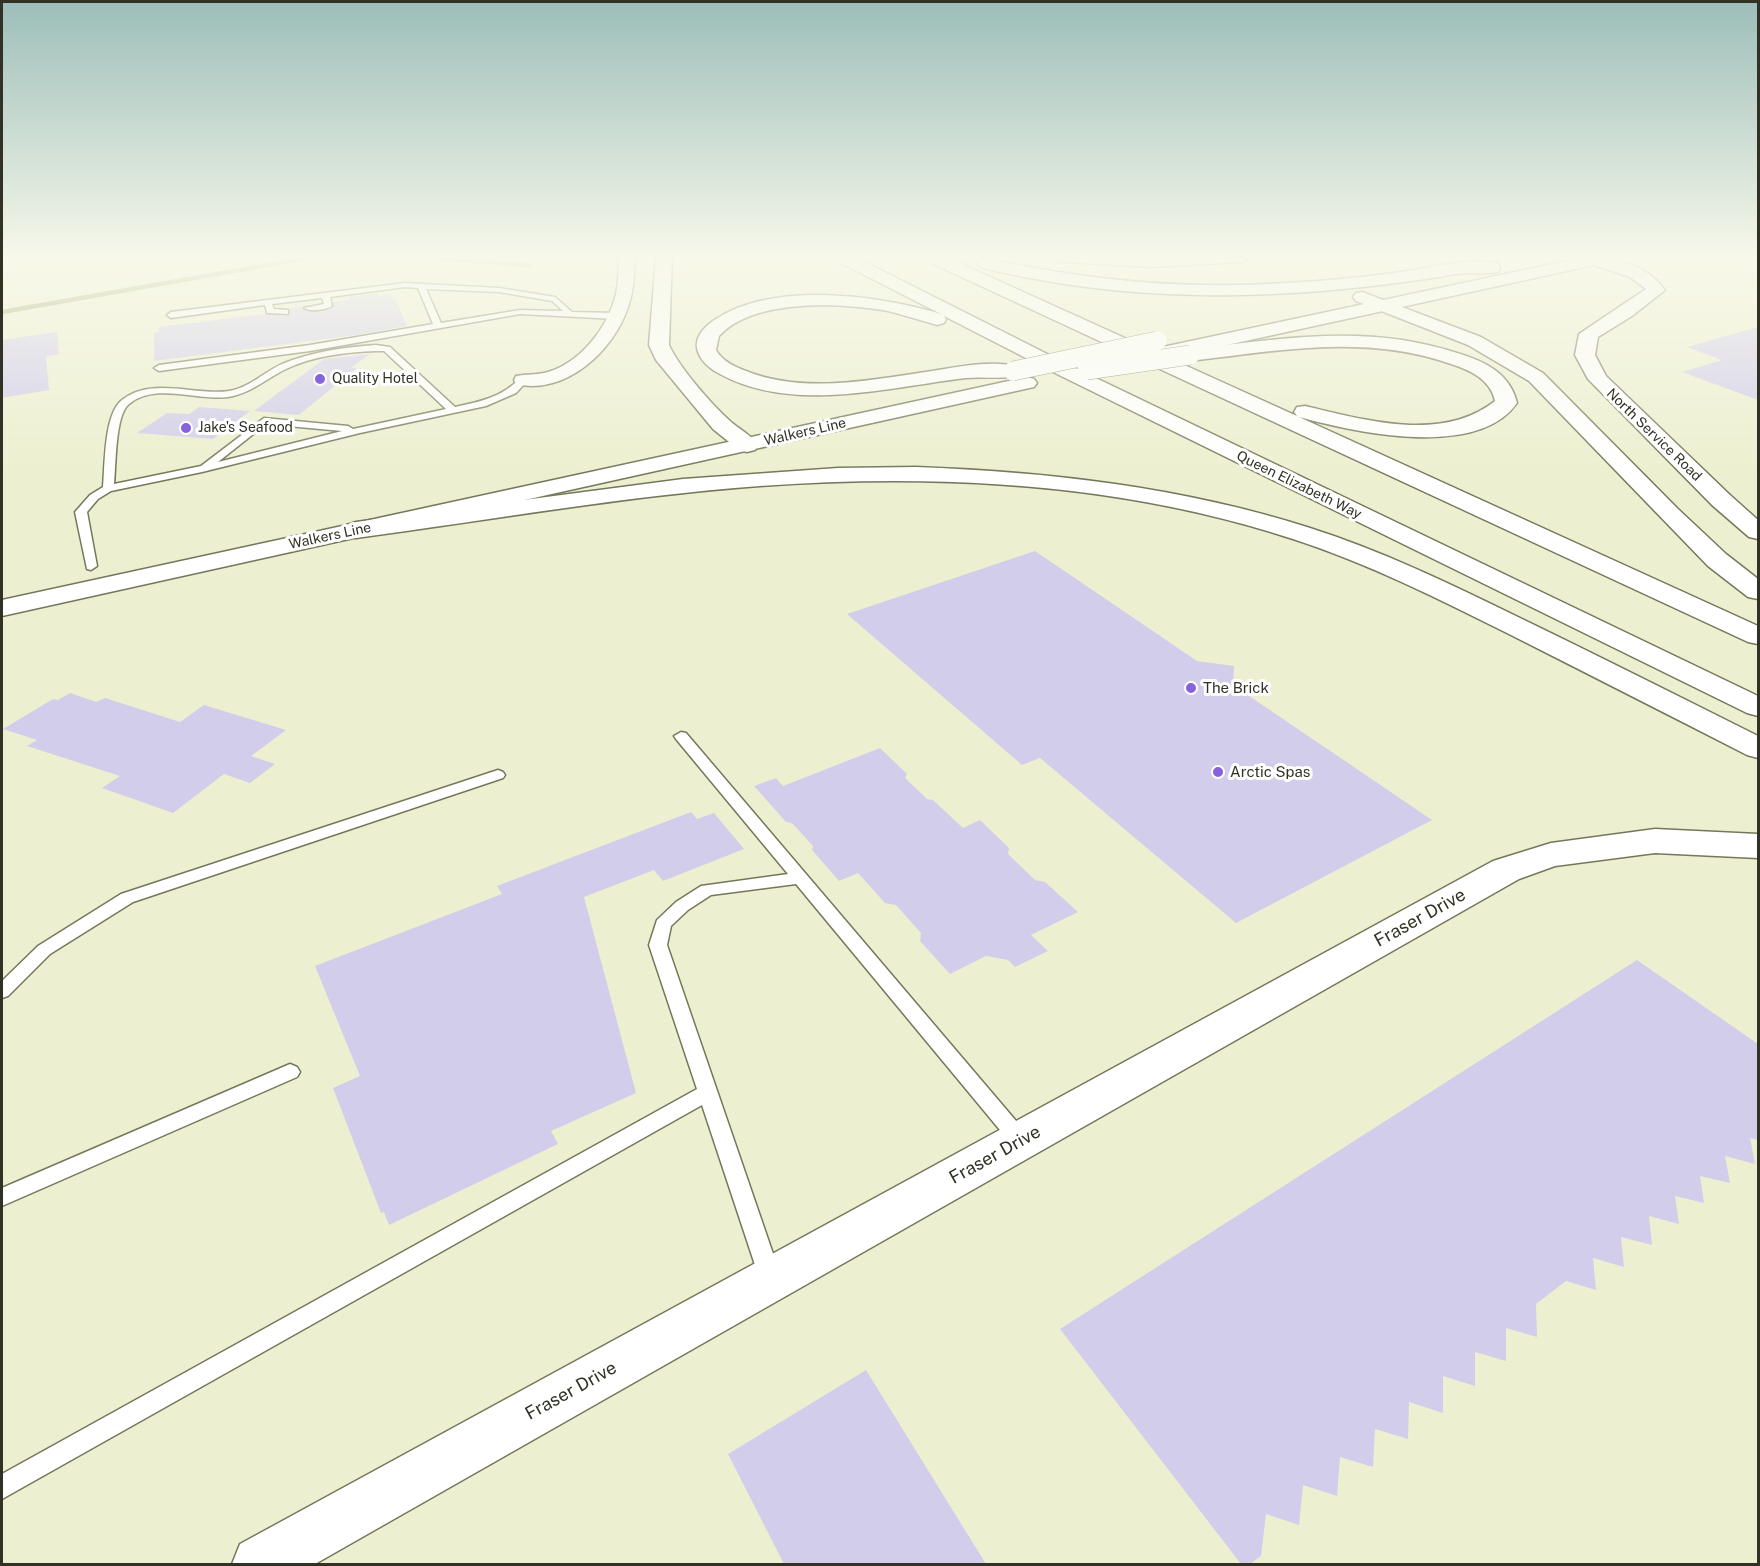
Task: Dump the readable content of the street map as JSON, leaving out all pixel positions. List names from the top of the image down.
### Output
{
  "streets": {
    "main road": [
      "Walkers Line",
      "North Service Road",
      "Queen Elizabeth Way",
      "Fraser Drive"
    ]
  },
  "crossings": [
    ["Walkers Line", "Queen Elizabeth Way"]
  ],
  "places": [
    "Quality Hotel",
    "Jake's Seafood",
    "The Brick",
    "Arctic Spas"
  ]
}
